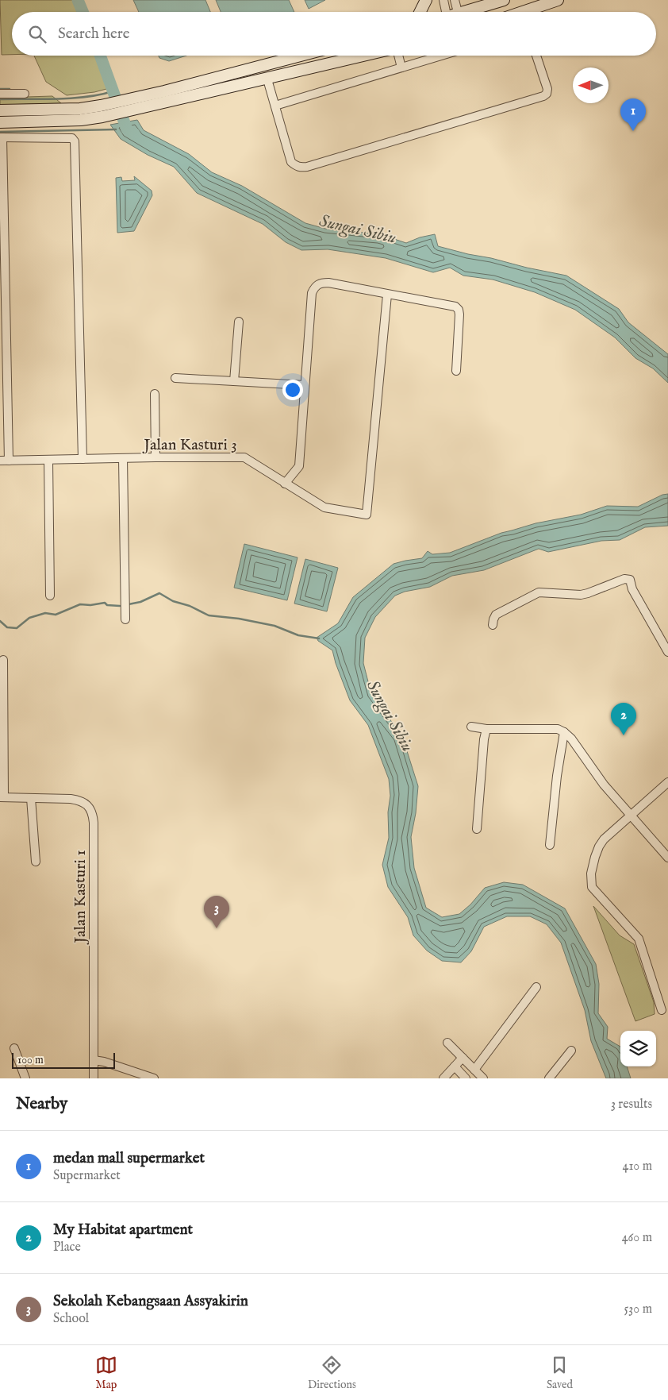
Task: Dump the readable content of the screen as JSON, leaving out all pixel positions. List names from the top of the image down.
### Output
{
  "streets": {
    "street": ["Jalan Kasturi 3", "Jalan Kasturi 1"]
  },
  "water": ["Sungai Sibiu"],
  "scale_bar": "100 m",
  "north": "left",
  "page": {
    "search": "Search here",
    "pins": ["1", "2", "3"],
    "scale": "100 m",
    "heading": ["Nearby", "3 results"],
    "list": [
      {
        "mark": "1",
        "name": "medan mall supermarket",
        "note": "Supermarket",
        "value": "410 m"
      },
      {
        "mark": "2",
        "name": "My Habitat apartment",
        "note": "Place",
        "value": "460 m"
      },
      {
        "mark": "3",
        "name": "Sekolah Kebangsaan Assyakirin",
        "note": "School",
        "value": "530 m"
      }
    ],
    "nav": ["Map", "Directions", "Saved"]
  }
}
